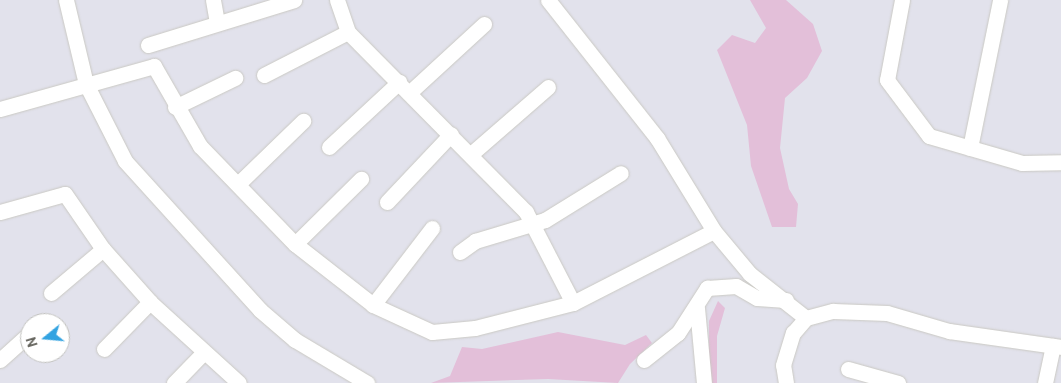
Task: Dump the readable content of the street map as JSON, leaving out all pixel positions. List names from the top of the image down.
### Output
{
  "north": "left"
}
